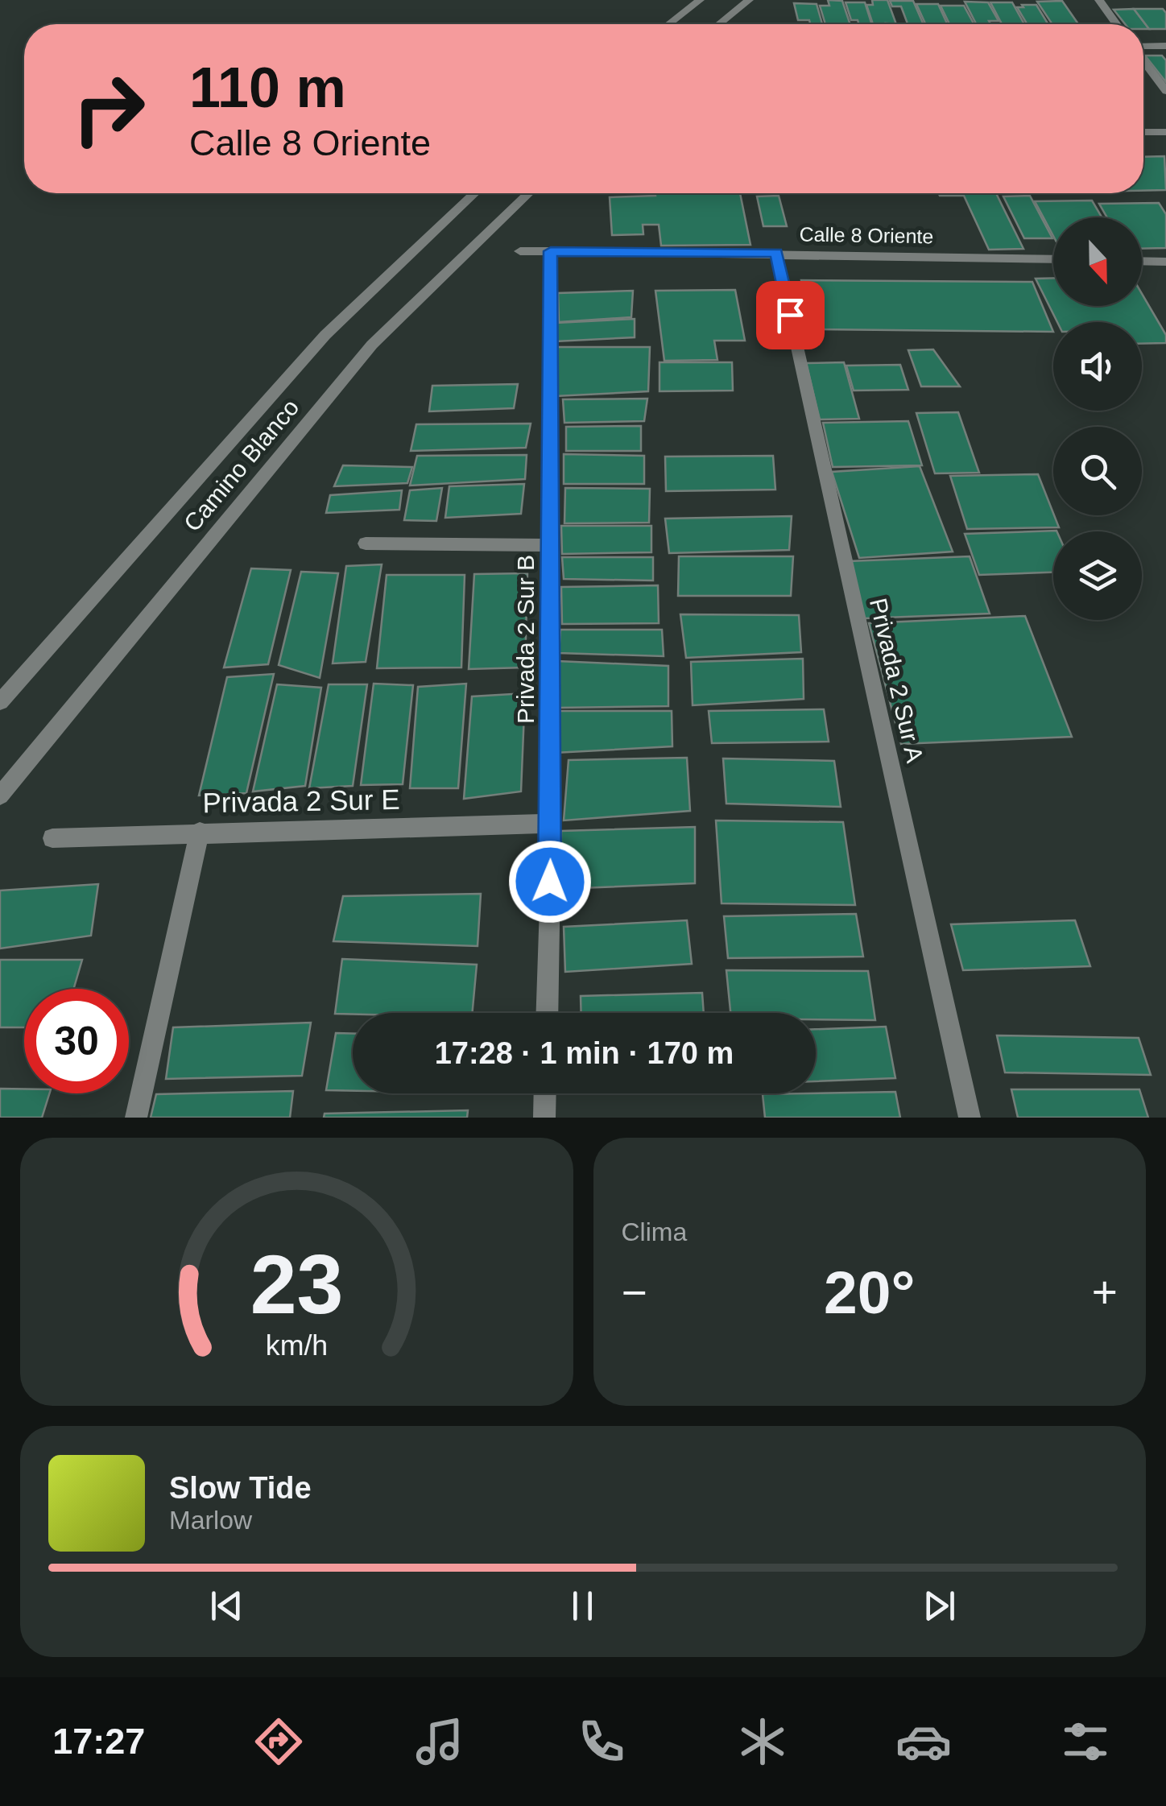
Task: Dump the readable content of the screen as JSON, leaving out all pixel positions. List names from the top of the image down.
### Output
{
  "streets": {
    "street": [
      "Calle 8 Oriente",
      "Camino Blanco",
      "Privada 2 Sur B",
      "Privada 2 Sur A",
      "Privada 2 Sur E"
    ]
  },
  "crossings": [
    ["Calle 8 Oriente", "Privada 2 Sur B"],
    ["Calle 8 Oriente", "Privada 2 Sur A"],
    ["Privada 2 Sur B", "Privada 2 Sur E"]
  ],
  "north": "bottom",
  "page": {
    "turn": ["110 m", "Calle 8 Oriente"],
    "limit": "30",
    "trip": "17:28 · 1 min · 170 m",
    "tile": "Clima",
    "heat": ["−", "20°", "+"],
    "song": ["Slow Tide", "Marlow"],
    "tabs": "17:27",
    "gauge": ["23", "km/h"]
  }
}
